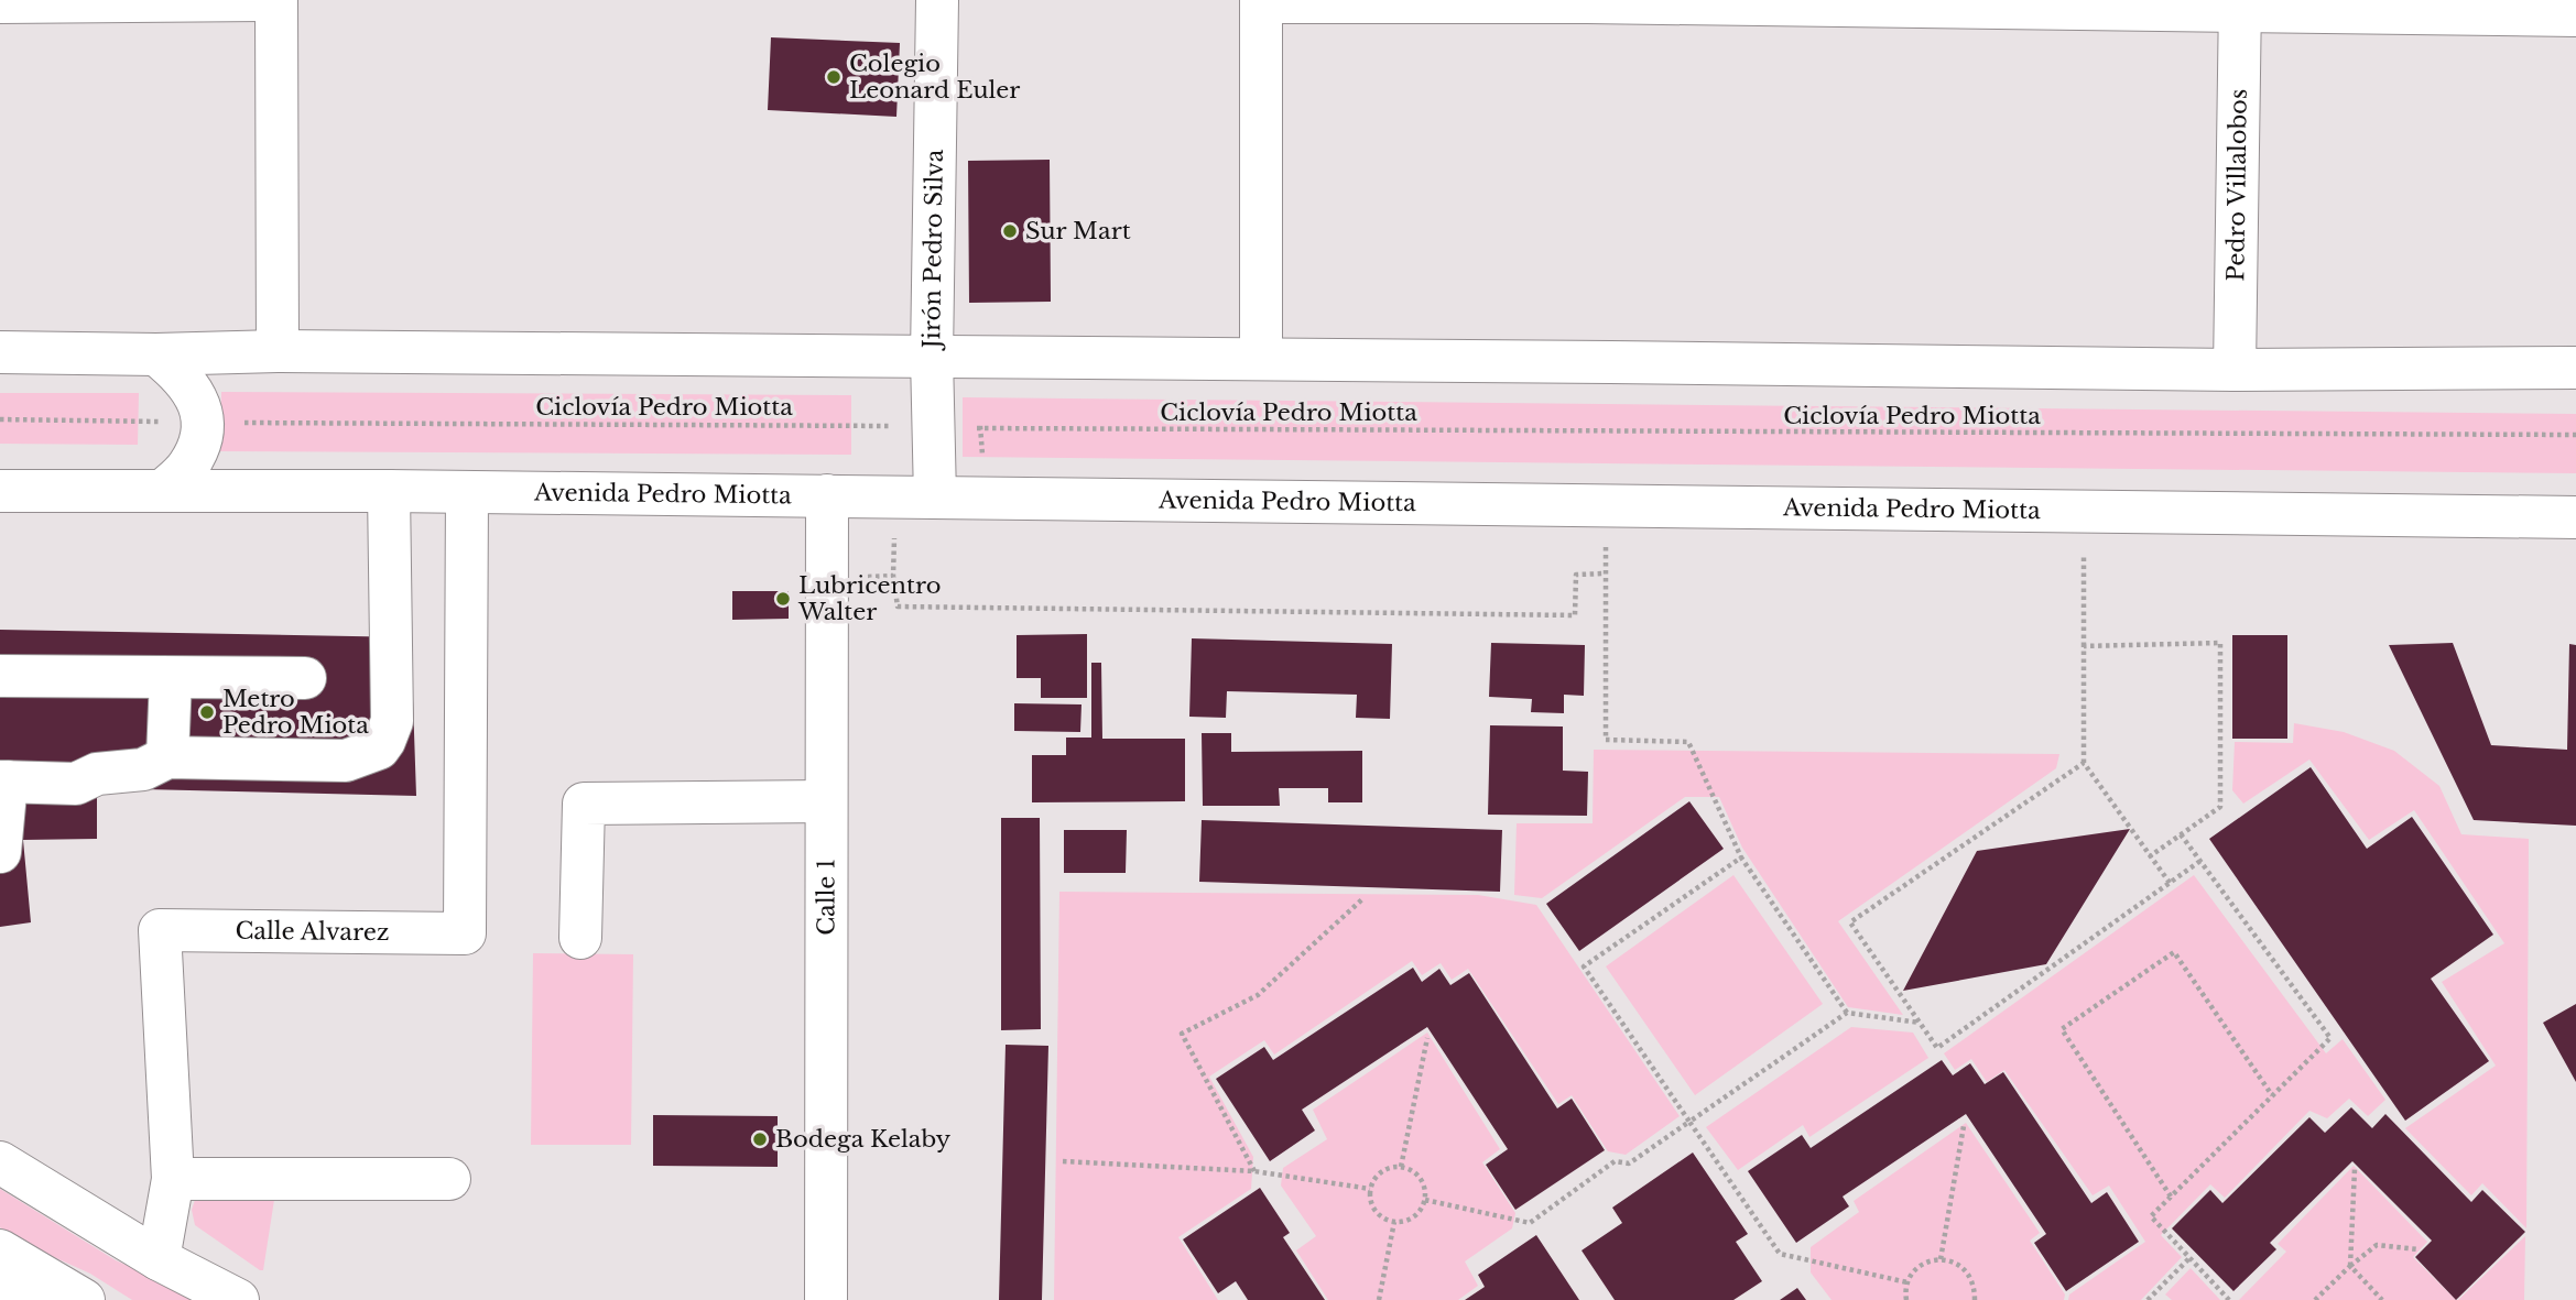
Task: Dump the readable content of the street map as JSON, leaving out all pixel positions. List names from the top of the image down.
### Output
{
  "streets": {
    "street": [
      "Pedro Villalobos",
      "Jirón Pedro Silva",
      "Avenida Pedro Miotta",
      "Calle 1",
      "Calle Alvarez"
    ],
    "path": ["Ciclovía Pedro Miotta"]
  },
  "crossings": [
    ["Jirón Pedro Silva", "Ciclovía Pedro Miotta"],
    ["Jirón Pedro Silva", "Avenida Pedro Miotta"],
    ["Avenida Pedro Miotta", "Calle 1"],
    ["Avenida Pedro Miotta", "Calle Alvarez"]
  ],
  "places": [
    "Colegio Leonard Euler",
    "Sur Mart",
    "Lubricentro Walter",
    "Metro Pedro Miota",
    "Bodega Kelaby"
  ]
}
